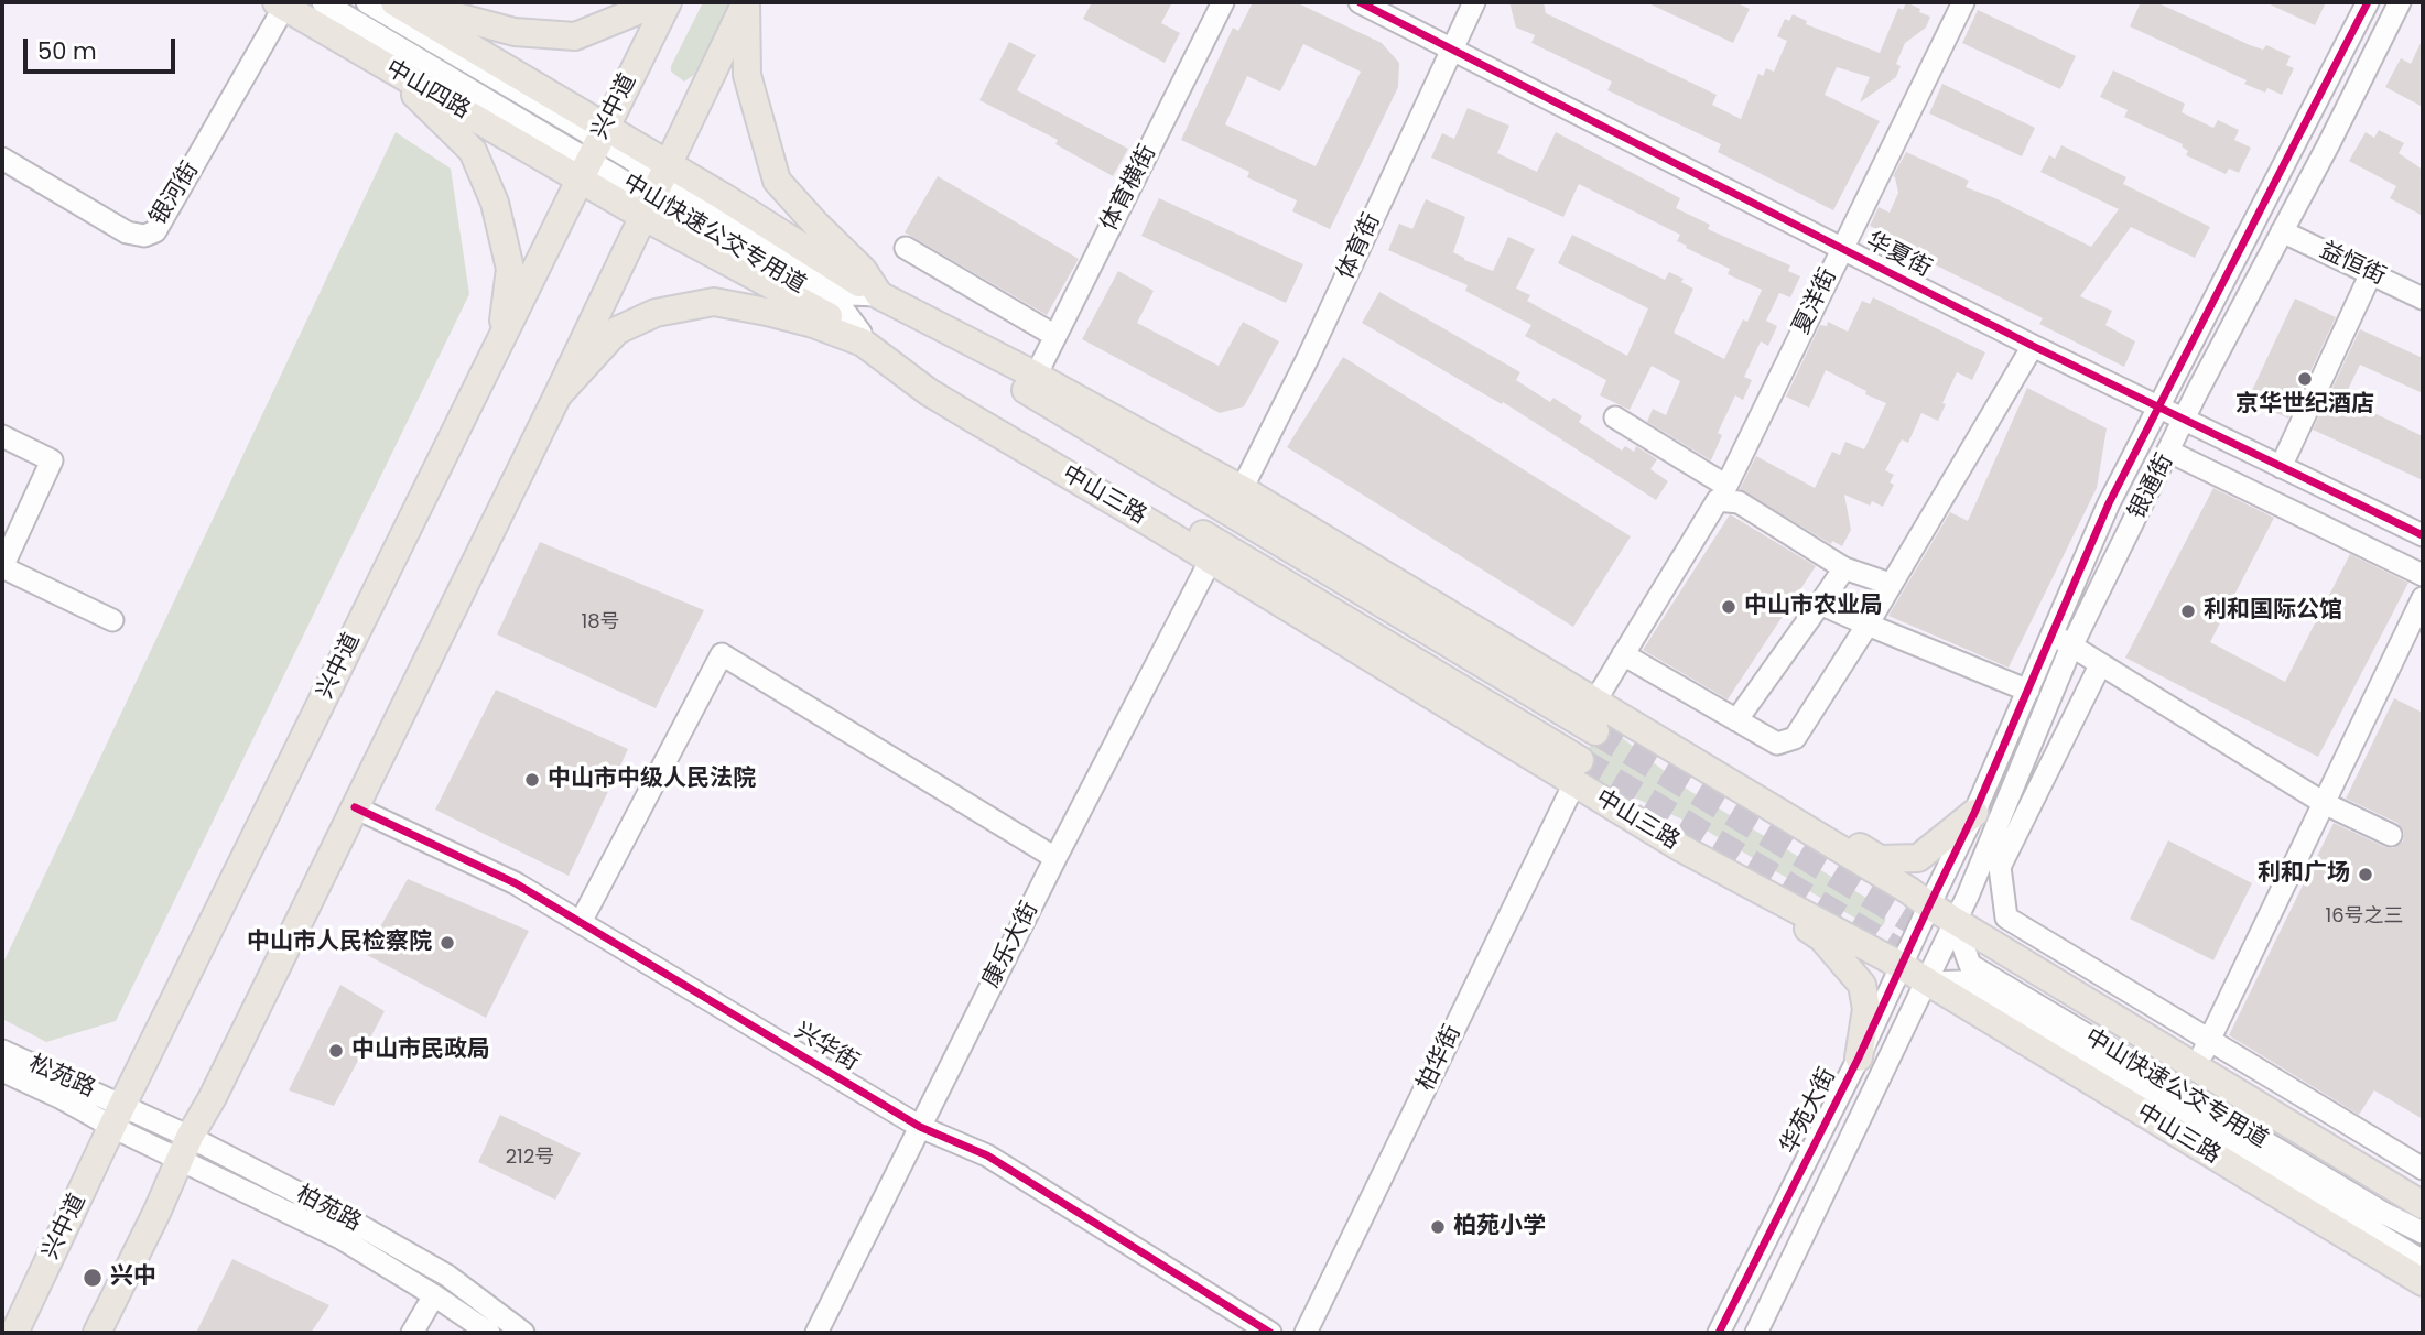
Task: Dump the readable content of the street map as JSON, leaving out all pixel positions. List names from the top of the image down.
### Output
{
  "streets": {
    "main road": ["中山四路", "兴中道", "中山三路"],
    "street": [
      "体育横街",
      "银河街",
      "中山快速公交专用道",
      "体育街",
      "华夏街",
      "益恒街",
      "夏洋街",
      "银通街",
      "康乐大街",
      "兴华街",
      "柏华街",
      "松苑路",
      "华苑大街",
      "柏苑路"
    ]
  },
  "crossings": [
    ["中山四路", "兴中道"],
    ["中山四路", "银河街"],
    ["中山四路", "中山三路"],
    ["兴中道", "中山三路"],
    ["兴中道", "松苑路"],
    ["兴中道", "柏苑路"],
    ["体育横街", "中山三路"],
    ["中山快速公交专用道", "银通街"],
    ["中山快速公交专用道", "中山三路"],
    ["体育街", "华夏街"],
    ["体育街", "中山三路"],
    ["华夏街", "夏洋街"],
    ["华夏街", "银通街"],
    ["华夏街", "华苑大街"],
    ["益恒街", "银通街"],
    ["银通街", "中山三路"],
    ["中山三路", "康乐大街"],
    ["中山三路", "柏华街"],
    ["中山三路", "华苑大街"],
    ["康乐大街", "兴华街"],
    ["松苑路", "柏苑路"]
  ],
  "places": [
    "京华世纪酒店",
    "中山市农业局",
    "利和国际公馆",
    "中山市中级人民法院",
    "利和广场",
    "中山市人民检察院",
    "中山市民政局",
    "柏苑小学",
    "兴中"
  ],
  "house_numbers": ["18号", "16号之三", "212号"],
  "scale_bar": "50 m"
}
